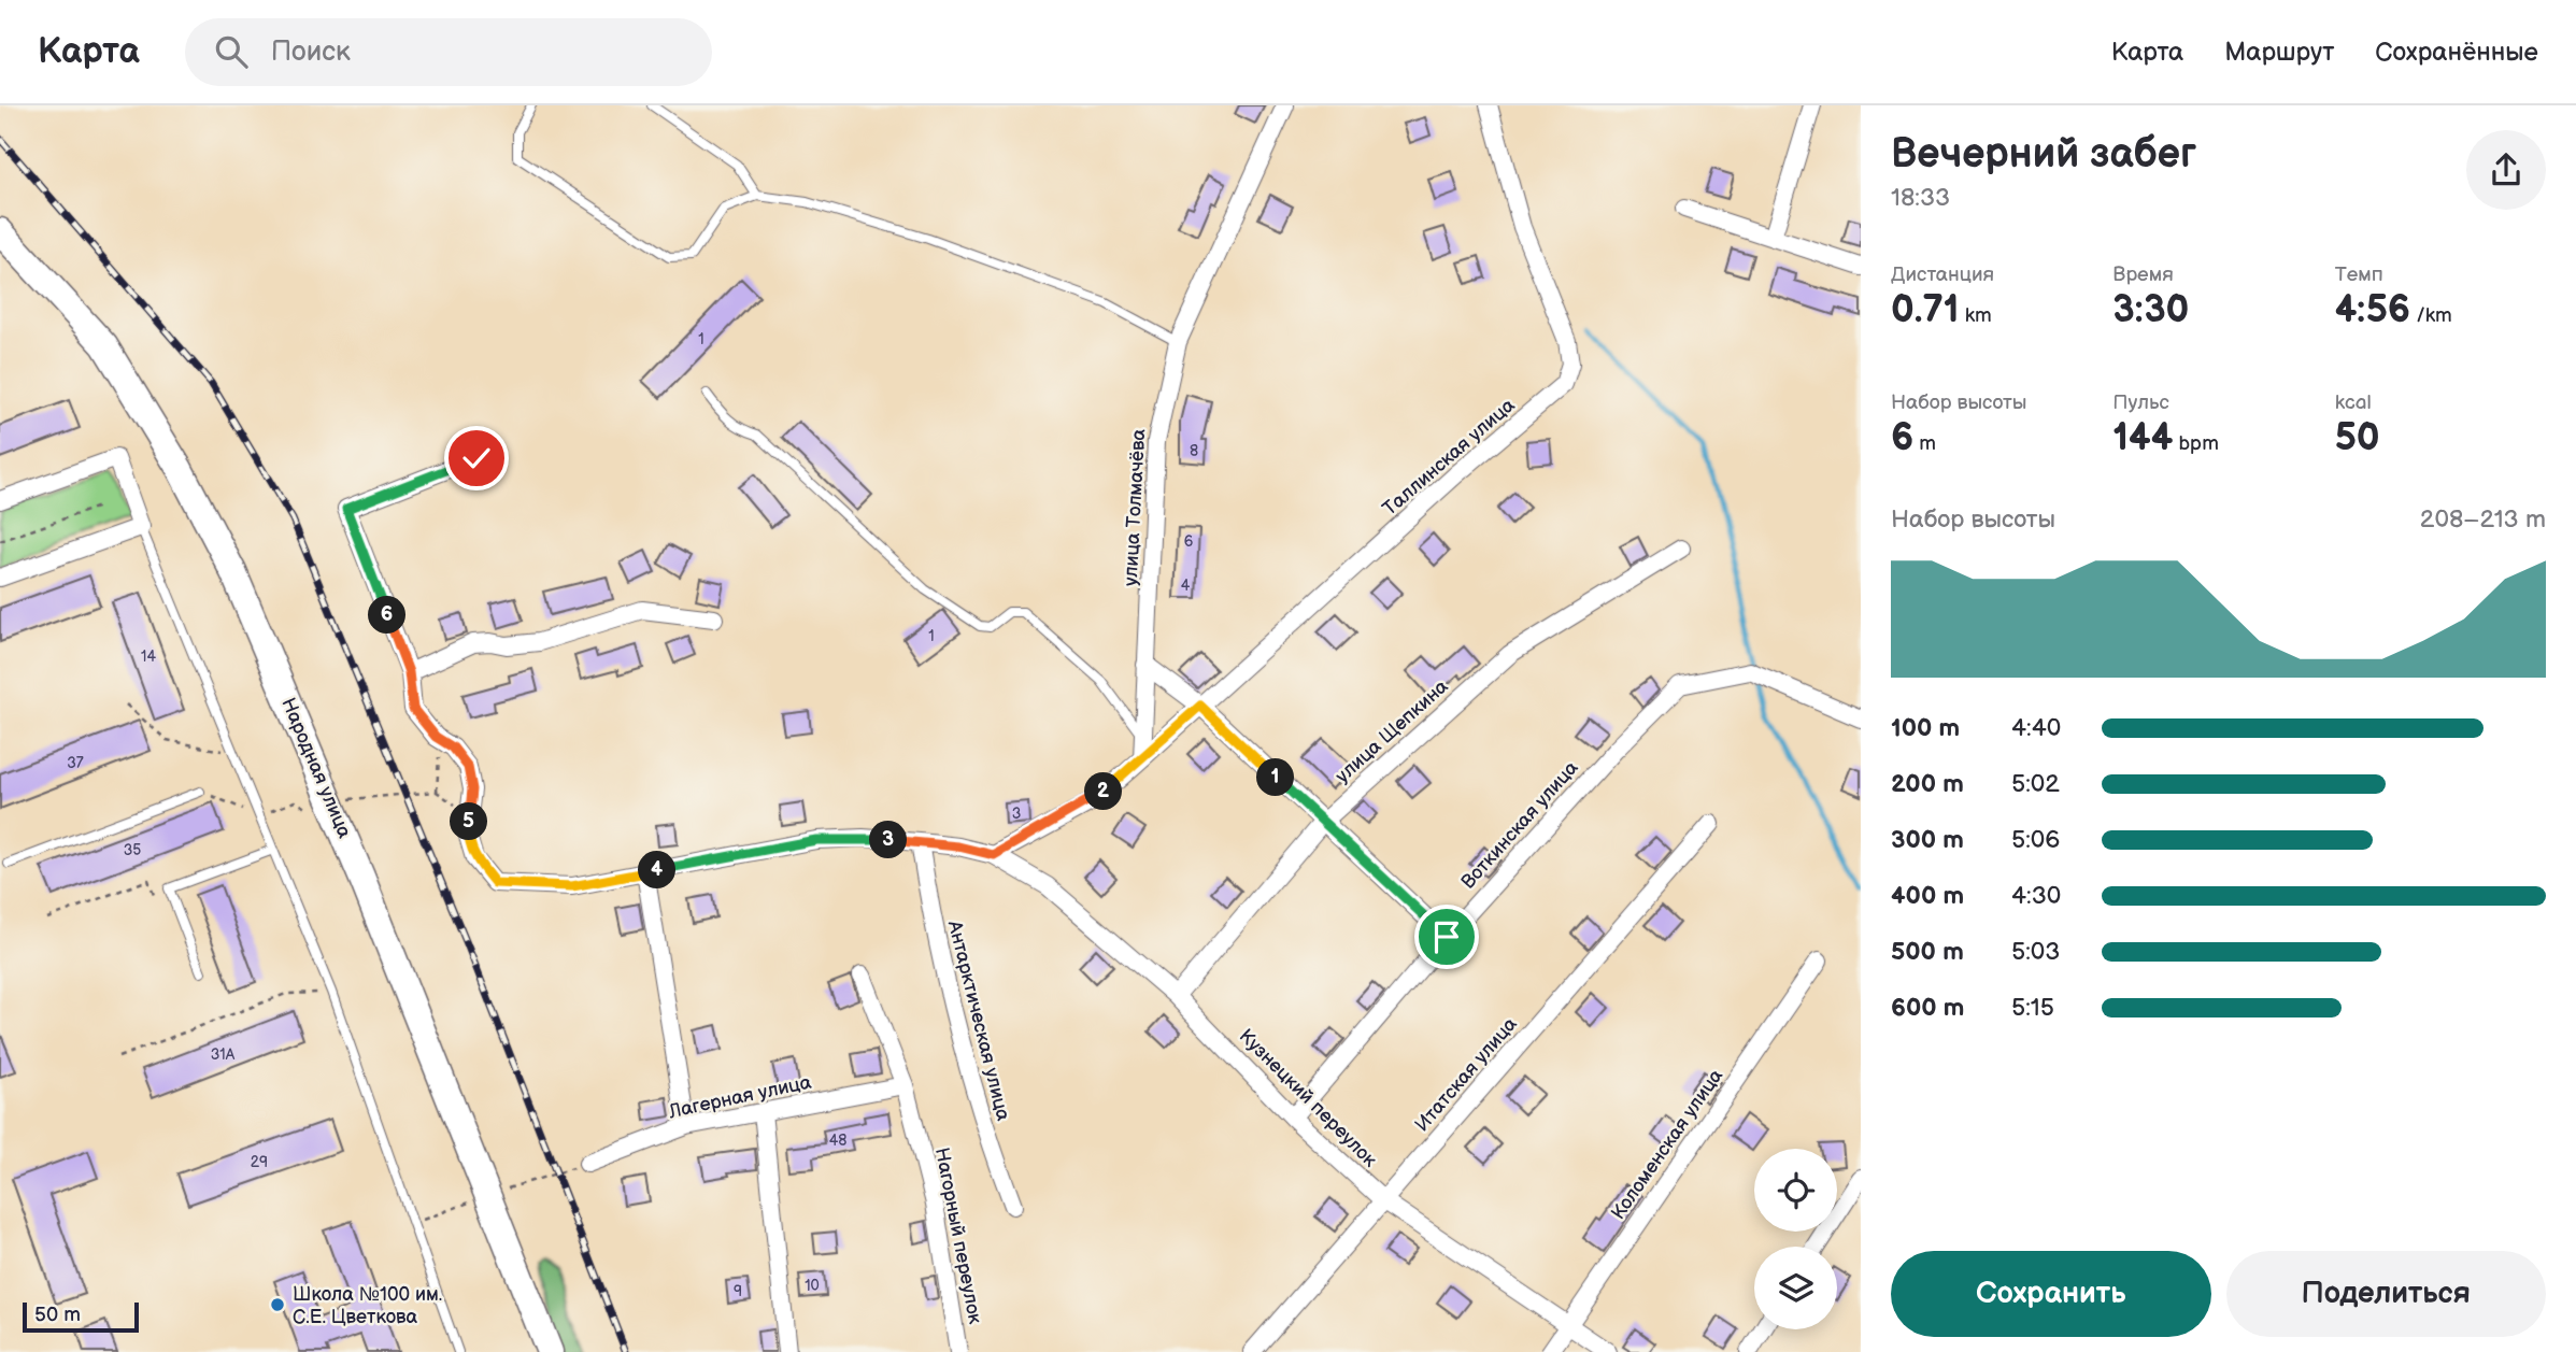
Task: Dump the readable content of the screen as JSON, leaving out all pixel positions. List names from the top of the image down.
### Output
{
  "streets": {
    "main road": ["Народная улица"],
    "street": [
      "Таллинская улица",
      "улица Толмачёва",
      "улица Щепкина",
      "Воткинская улица",
      "Антарктическая улица",
      "Итатская улица",
      "Лагерная улица",
      "Кузнецкий переулок",
      "Коломенская улица",
      "Нагорный переулок"
    ]
  },
  "crossings": [
    ["Таллинская улица", "улица Толмачёва"],
    ["улица Щепкина", "Кузнецкий переулок"],
    ["Воткинская улица", "Кузнецкий переулок"],
    ["Антарктическая улица", "Кузнецкий переулок"],
    ["Итатская улица", "Кузнецкий переулок"],
    ["Лагерная улица", "Нагорный переулок"],
    ["Кузнецкий переулок", "Коломенская улица"]
  ],
  "places": ["Школа №100 им. С.Е. Цветкова"],
  "house_numbers": [
    "1",
    "8",
    "6",
    "4",
    "1",
    "14",
    "37",
    "3",
    "35",
    "31А",
    "48",
    "29",
    "10",
    "9"
  ],
  "scale_bar": "50 m",
  "page": {
    "header": "Карта",
    "search": "Поиск",
    "nav": ["Карта", "Маршрут", "Сохранённые"],
    "heading": ["Вечерний забег", "18:33"],
    "stats": [
      ["Дистанция", "0.71 km"],
      ["Время", "3:30"],
      ["Темп", "4:56 /km"],
      ["Набор высоты", "6 m"],
      ["Пульс", "144 bpm"],
      ["kcal", "50"]
    ],
    "chart": ["Набор высоты", "208–213 m"],
    "pins": [
      "6",
      "1",
      "2",
      "5",
      "3",
      "4"
    ],
    "list": [
      {
        "name": "100 m",
        "note": "4:40"
      },
      {
        "name": "200 m",
        "note": "5:02"
      },
      {
        "name": "300 m",
        "note": "5:06"
      },
      {
        "name": "400 m",
        "note": "4:30"
      },
      {
        "name": "500 m",
        "note": "5:03"
      },
      {
        "name": "600 m",
        "note": "5:15"
      }
    ],
    "buttons": ["Сохранить", "Поделиться"],
    "scale": "50 m"
  }
}
